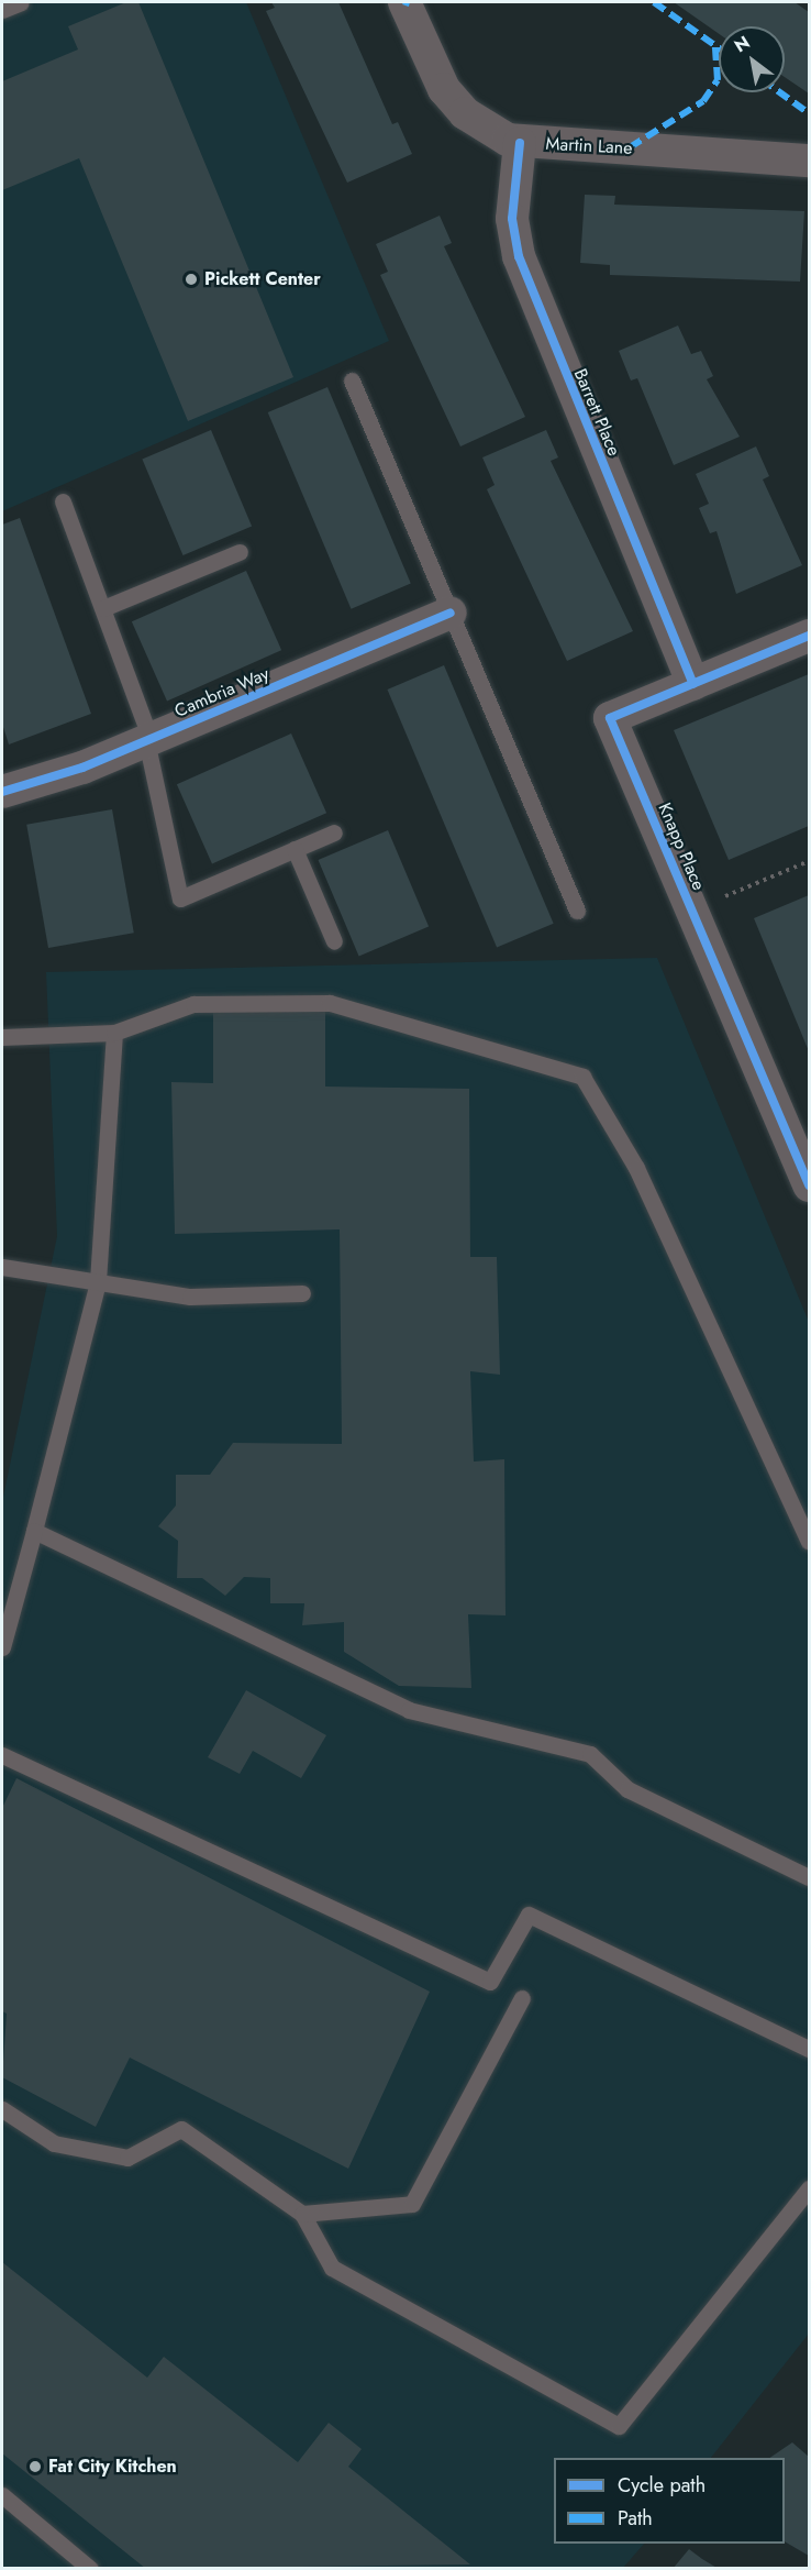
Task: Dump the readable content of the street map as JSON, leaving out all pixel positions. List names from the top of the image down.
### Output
{
  "streets": {
    "street": [
      "Martin Lane",
      "Barrett Place",
      "Cambria Way",
      "Knapp Place"
    ]
  },
  "crossings": [
    ["Martin Lane", "Barrett Place"],
    ["Barrett Place", "Knapp Place"]
  ],
  "places": ["Pickett Center", "Fat City Kitchen"],
  "legend": ["Cycle path", "Path"],
  "north": "top left"
}
